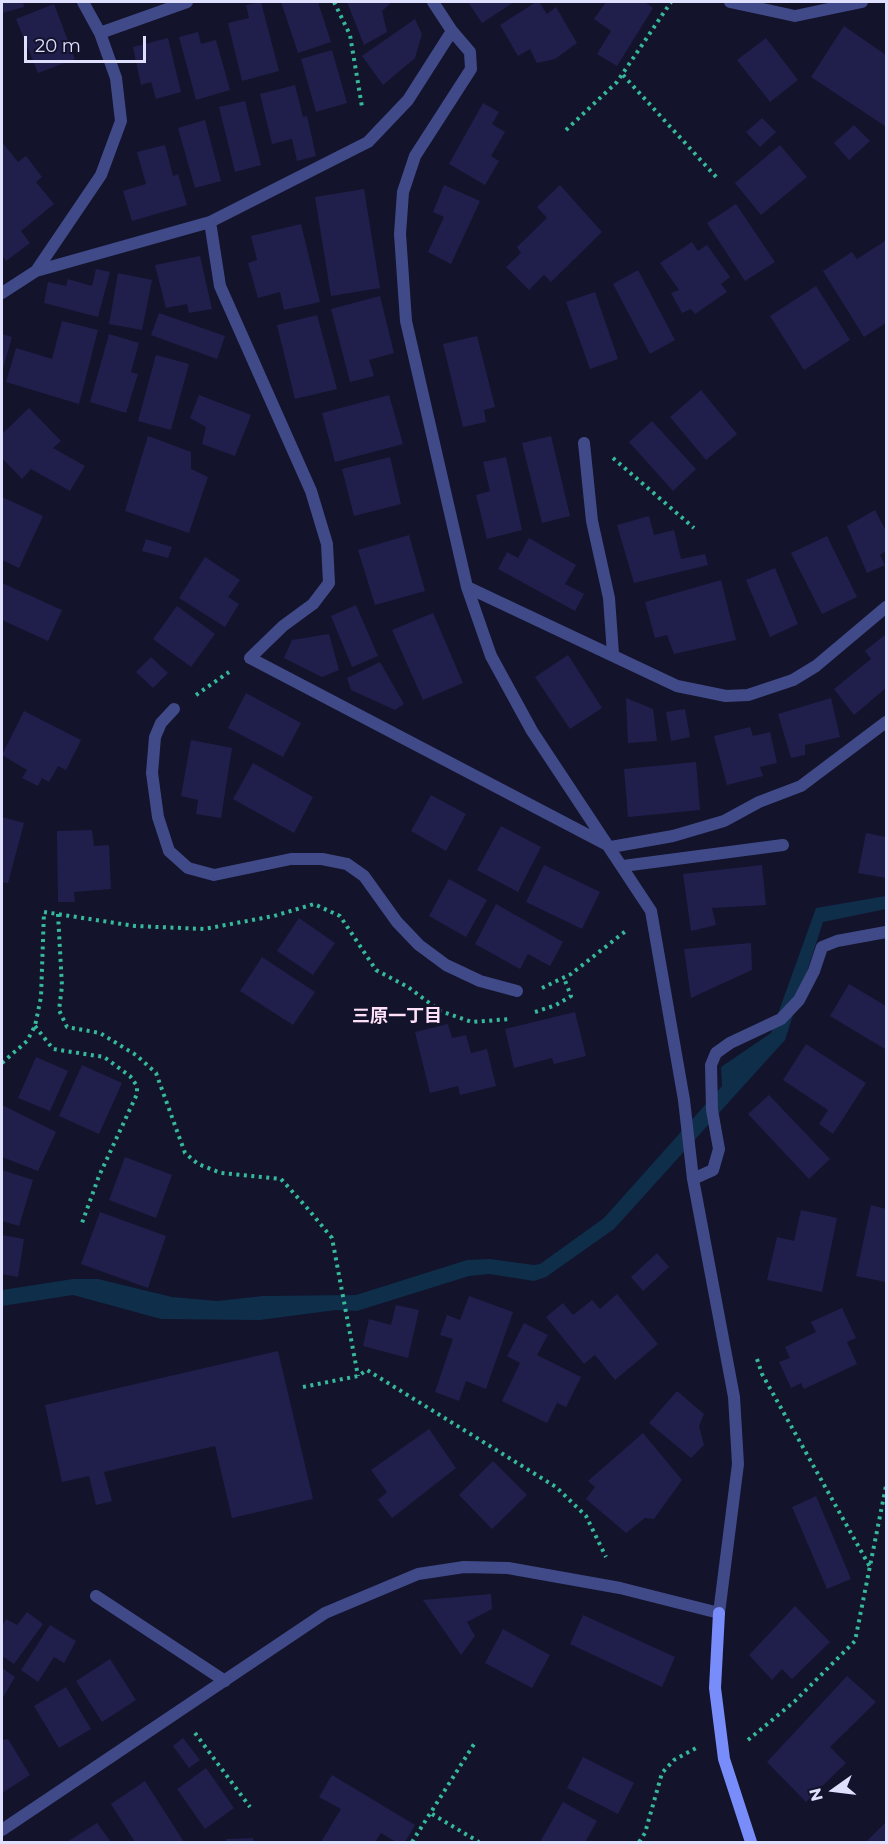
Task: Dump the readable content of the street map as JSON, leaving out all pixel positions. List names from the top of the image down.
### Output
{
  "districts": ["三原一丁目"],
  "scale_bar": "20 m",
  "north": "left"
}
